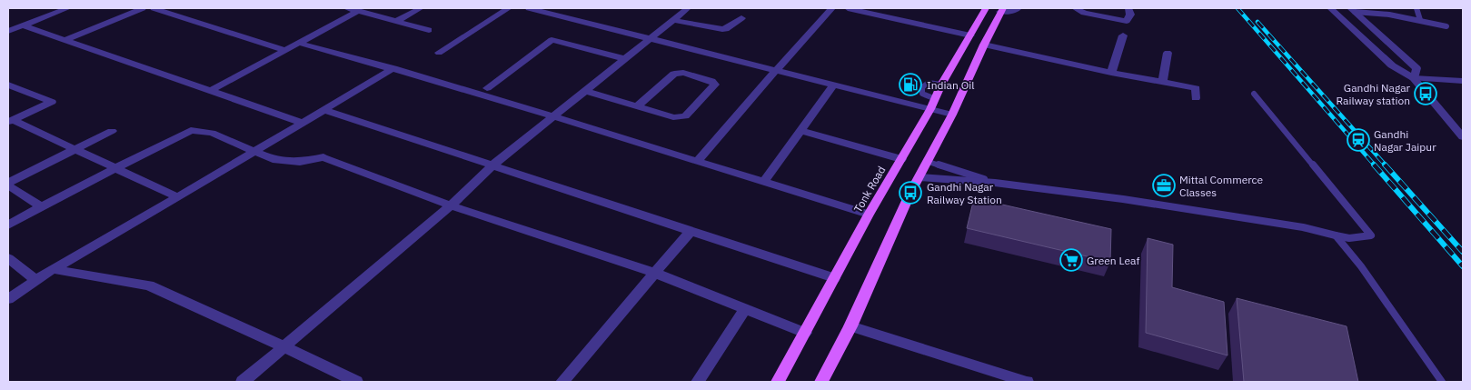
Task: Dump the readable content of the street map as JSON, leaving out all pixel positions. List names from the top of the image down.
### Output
{
  "streets": {
    "main road": ["Tonk Road"]
  },
  "places": {
    "fuel station": ["Indian Oil"],
    "bus stop": ["Gandhi Nagar Railway station", "Gandhi Nagar Railway Station"],
    "station": ["Gandhi Nagar Jaipur"],
    "office": ["Mittal Commerce Classes"],
    "supermarket": ["Green Leaf"]
  }
}
